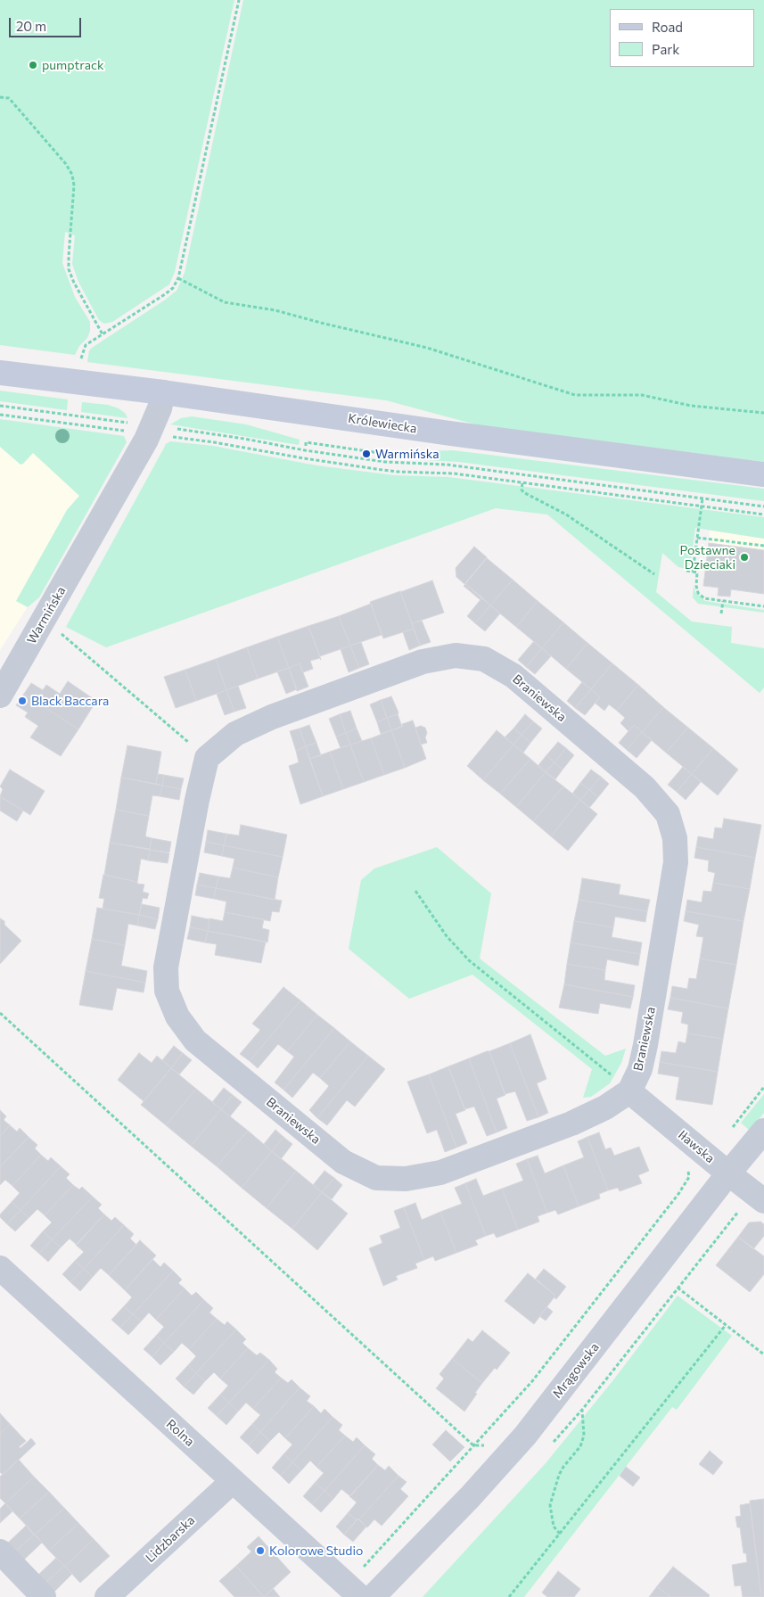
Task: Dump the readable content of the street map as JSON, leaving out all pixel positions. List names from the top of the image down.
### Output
{
  "streets": {
    "street": [
      "Królewiecka",
      "Warmińska",
      "Braniewska",
      "Iławska",
      "Mrągowska",
      "Rolna",
      "Lidzbarska"
    ]
  },
  "crossings": [
    ["Królewiecka", "Warmińska"],
    ["Braniewska", "Iławska"],
    ["Iławska", "Mrągowska"],
    ["Rolna", "Lidzbarska"]
  ],
  "places": [
    "pumptrack",
    "Warmińska",
    "Postawne Dzieciaki",
    "Black Baccara",
    "Kolorowe Studio"
  ],
  "legend": ["Road", "Park"],
  "scale_bar": "20 m"
}
